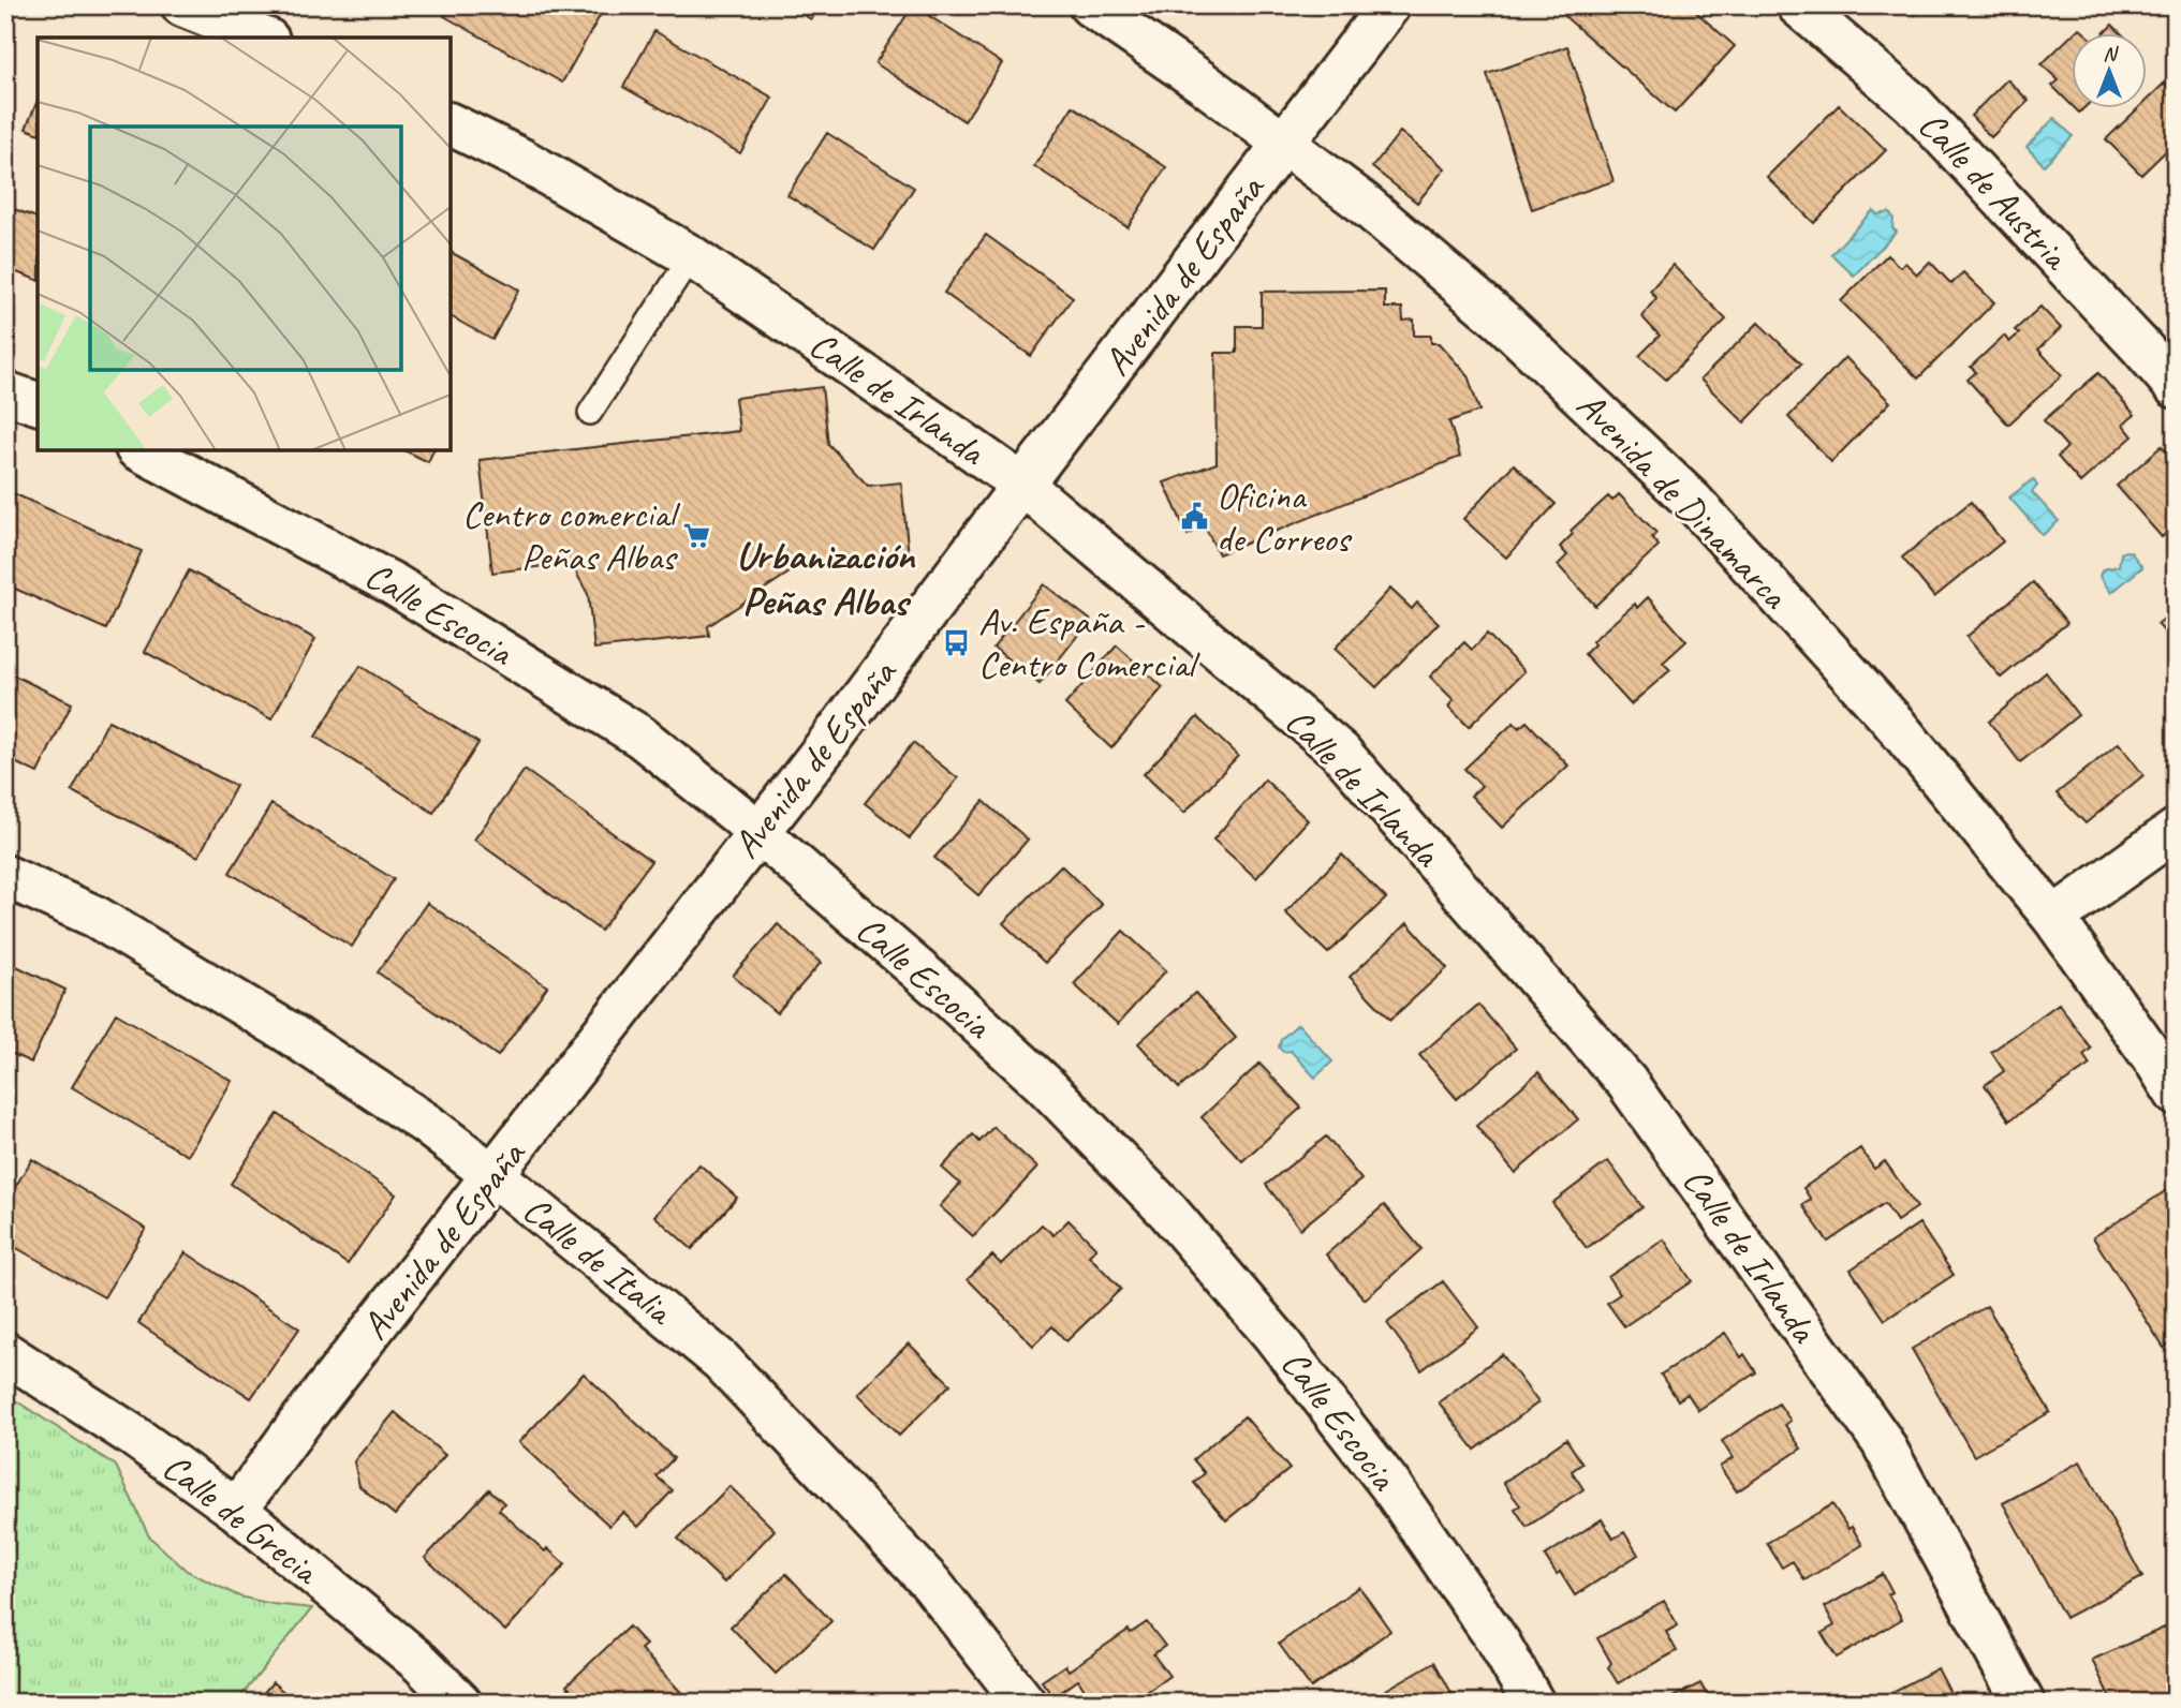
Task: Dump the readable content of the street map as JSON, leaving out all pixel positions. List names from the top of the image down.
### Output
{
  "streets": {
    "street": [
      "Calle de Austria",
      "Avenida de España",
      "Calle de Irlanda",
      "Avenida de Dinamarca",
      "Calle Escocia",
      "Calle de Italia",
      "Calle de Grecia"
    ]
  },
  "crossings": [
    ["Avenida de España", "Calle de Irlanda"],
    ["Avenida de España", "Avenida de Dinamarca"],
    ["Avenida de España", "Calle Escocia"],
    ["Avenida de España", "Calle de Italia"],
    ["Avenida de España", "Calle de Grecia"]
  ],
  "districts": ["Urbanización Peñas Albas"],
  "places": {
    "public building": ["Oficina de Correos"],
    "supermarket": ["Centro comercial Peñas Albas"],
    "bus stop": ["Av. España - Centro Comercial"]
  },
  "north": "top"
}
